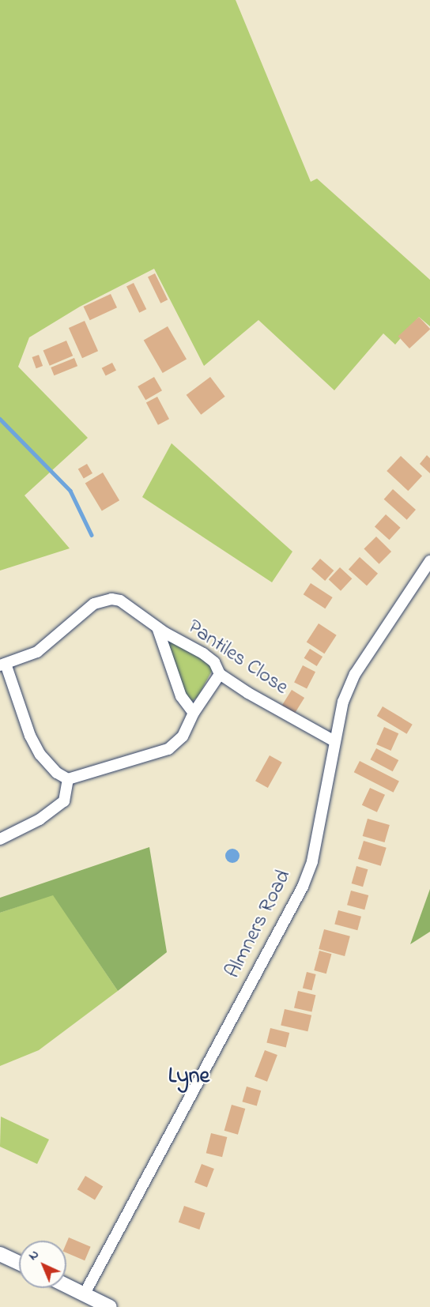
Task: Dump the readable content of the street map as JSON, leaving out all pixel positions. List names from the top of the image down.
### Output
{
  "streets": {
    "street": ["Pantiles Close", "Almners Road"]
  },
  "crossings": [
    ["Pantiles Close", "Almners Road"]
  ],
  "districts": ["Lyne"],
  "north": "top left"
}
